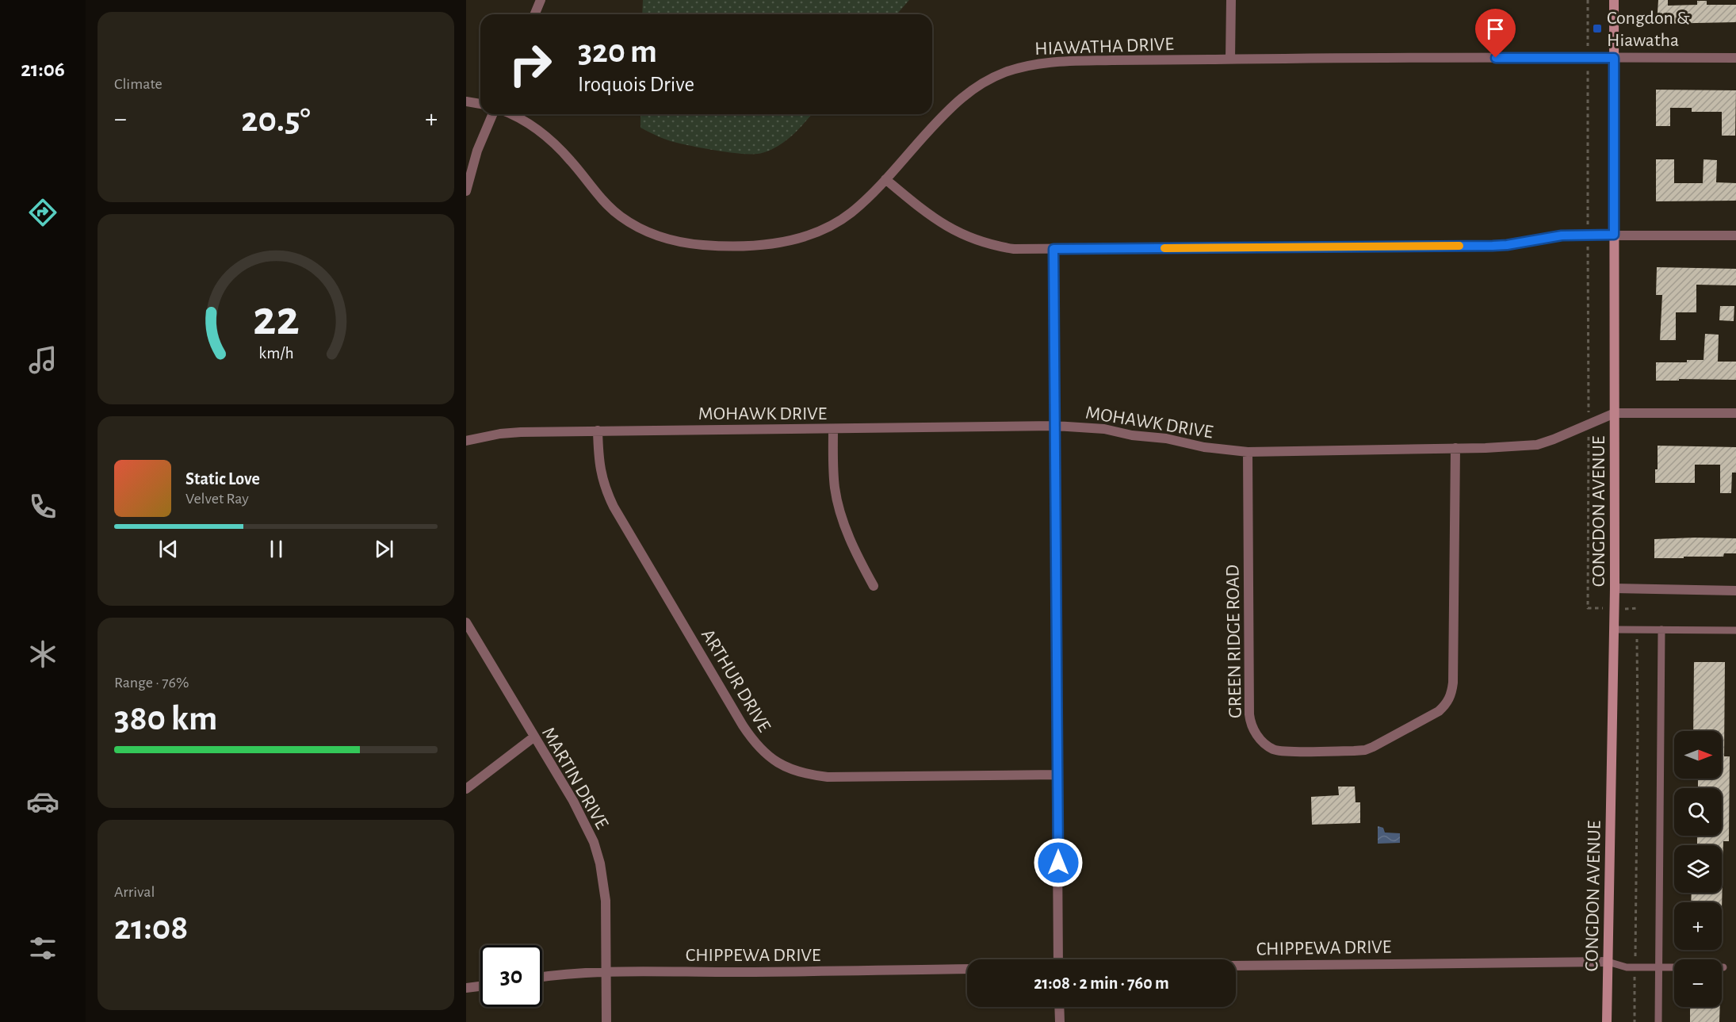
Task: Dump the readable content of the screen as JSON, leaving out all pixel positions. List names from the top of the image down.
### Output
{
  "streets": {
    "street": [
      "HIAWATHA DRIVE",
      "MOHAWK DRIVE",
      "CONGDON AVENUE",
      "GREEN RIDGE ROAD",
      "ARTHUR DRIVE",
      "MARTIN DRIVE",
      "CHIPPEWA DRIVE"
    ]
  },
  "crossings": [
    ["HIAWATHA DRIVE", "CONGDON AVENUE"],
    ["MOHAWK DRIVE", "CONGDON AVENUE"],
    ["MOHAWK DRIVE", "GREEN RIDGE ROAD"],
    ["MOHAWK DRIVE", "ARTHUR DRIVE"],
    ["CONGDON AVENUE", "CHIPPEWA DRIVE"],
    ["MARTIN DRIVE", "CHIPPEWA DRIVE"]
  ],
  "places": {
    "transit": ["Congdon & Hiawatha"]
  },
  "north": "right",
  "page": {
    "tabs": "21:06",
    "tile": [
      "Climate",
      ["Range · 76%", "380 km"],
      ["Arrival", "21:08"]
    ],
    "turn": ["320 m", "Iroquois Drive"],
    "heat": ["−", "20.5°", "+"],
    "song": ["Static Love", "Velvet Ray"],
    "map_buttons": ["+", "−"],
    "limit": "30",
    "trip": "21:08 · 2 min · 760 m",
    "gauge": ["22", "km/h"]
  }
}
